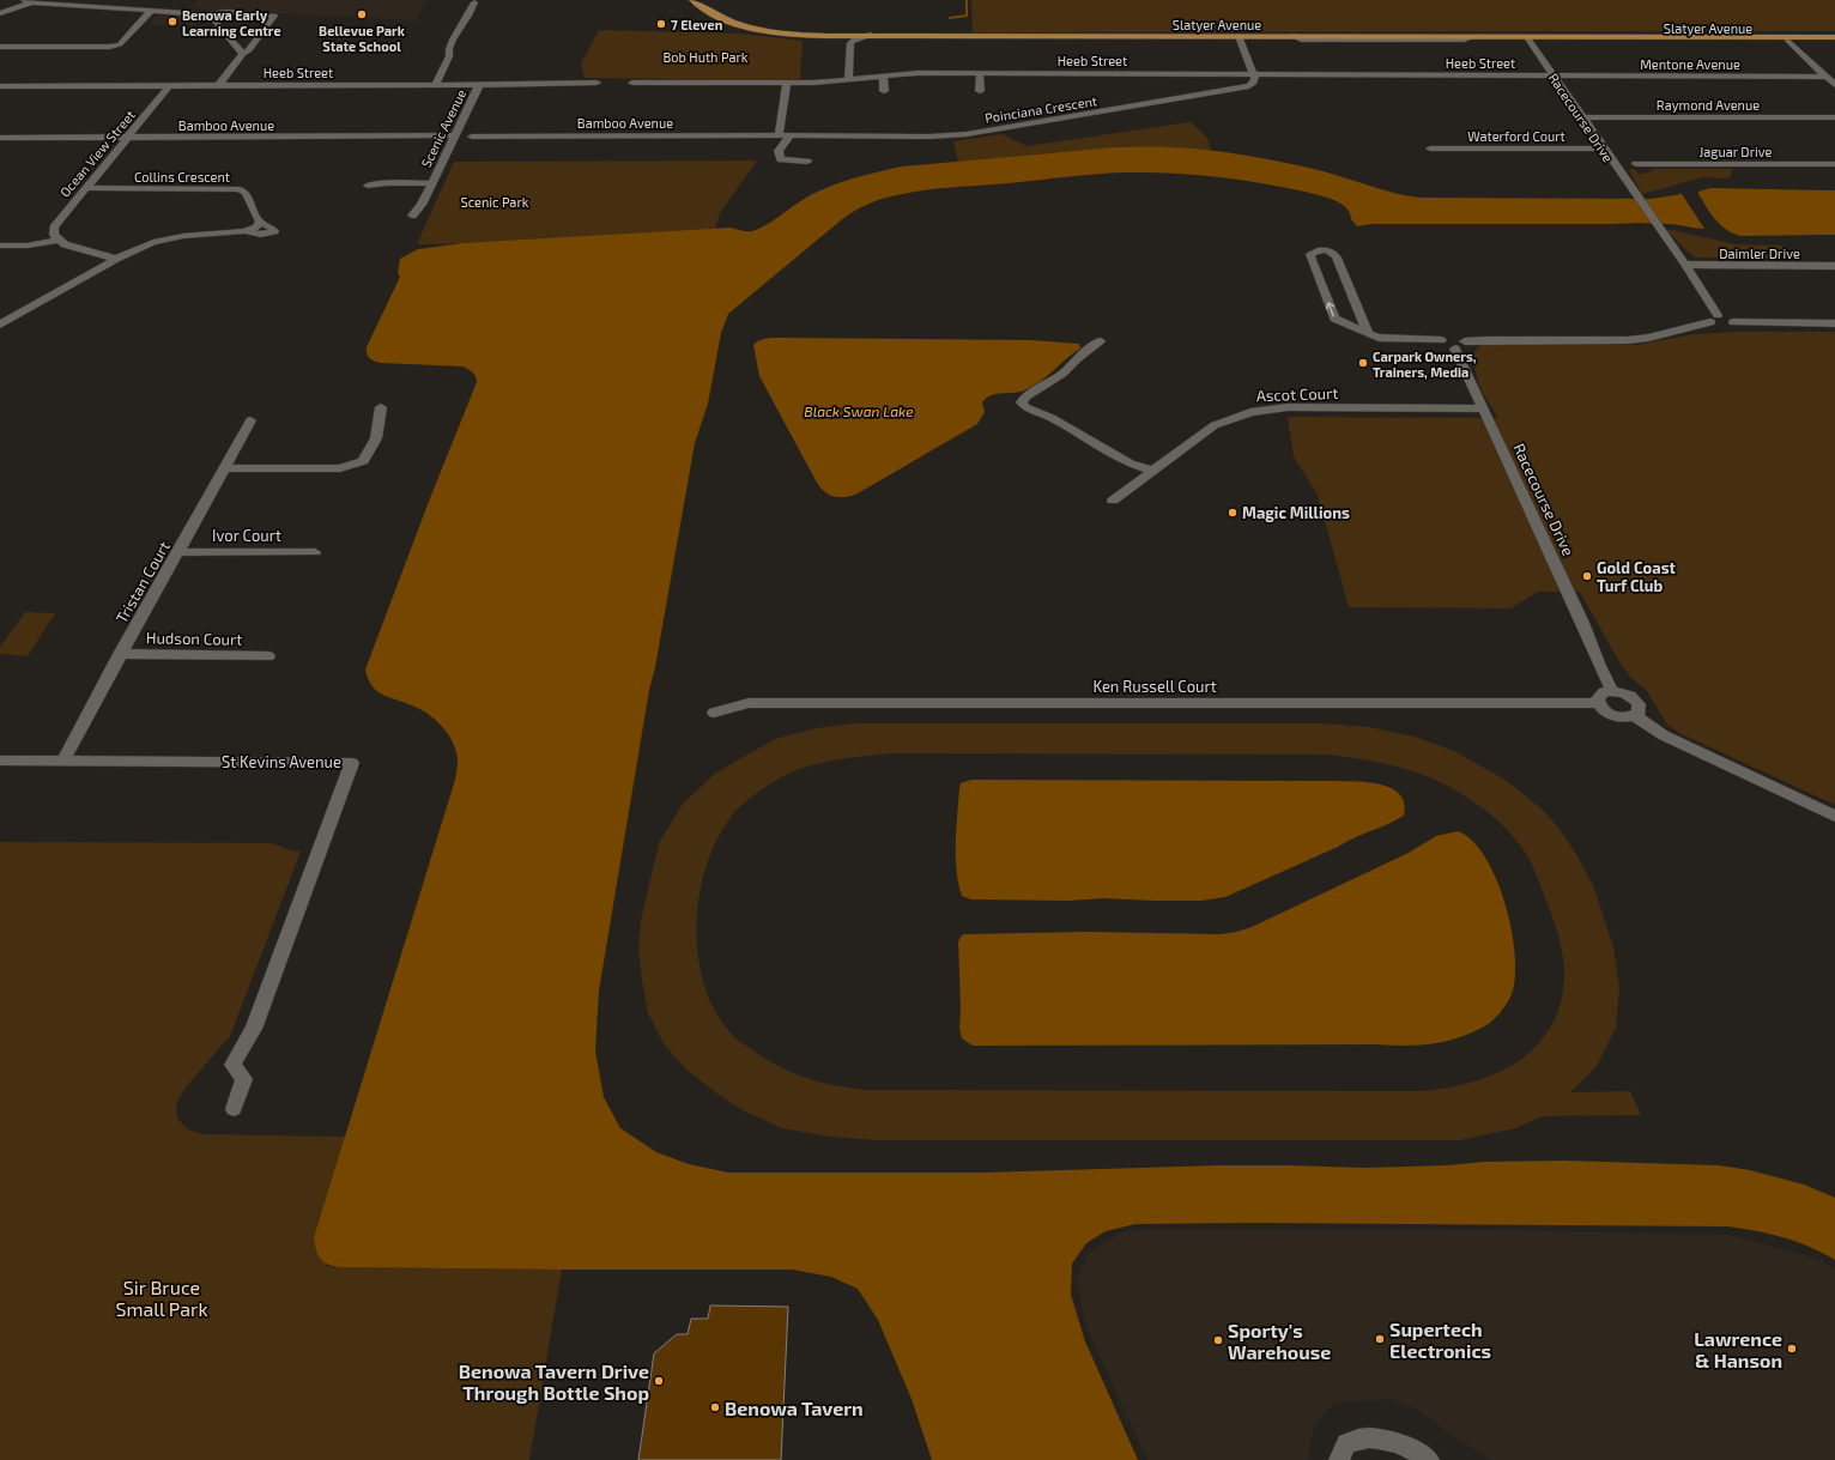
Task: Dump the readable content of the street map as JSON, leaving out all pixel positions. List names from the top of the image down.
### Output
{
  "streets": {
    "main road": ["Slatyer Avenue"],
    "street": [
      "Heeb Street",
      "Mentone Avenue",
      "Raymond Avenue",
      "Poinciana Crescent",
      "Racecourse Drive",
      "Bamboo Avenue",
      "Scenic Avenue",
      "Waterford Court",
      "Jaguar Drive",
      "Ocean View Street",
      "Collins Crescent",
      "Daimler Drive",
      "Ascot Court",
      "Ivor Court",
      "Tristan Court",
      "Hudson Court",
      "Ken Russell Court",
      "St Kevins Avenue"
    ]
  },
  "crossings": [
    ["Slatyer Avenue", "Racecourse Drive"],
    ["Heeb Street", "Mentone Avenue"],
    ["Heeb Street", "Poinciana Crescent"],
    ["Heeb Street", "Racecourse Drive"],
    ["Heeb Street", "Scenic Avenue"],
    ["Heeb Street", "Ocean View Street"],
    ["Mentone Avenue", "Racecourse Drive"],
    ["Raymond Avenue", "Racecourse Drive"],
    ["Poinciana Crescent", "Bamboo Avenue"],
    ["Racecourse Drive", "Waterford Court"],
    ["Racecourse Drive", "Daimler Drive"],
    ["Racecourse Drive", "Ascot Court"],
    ["Bamboo Avenue", "Scenic Avenue"],
    ["Bamboo Avenue", "Ocean View Street"],
    ["Ocean View Street", "Collins Crescent"],
    ["Ivor Court", "Tristan Court"],
    ["Tristan Court", "Hudson Court"],
    ["Tristan Court", "St Kevins Avenue"]
  ],
  "water": ["Black Swan Lake"],
  "parks": ["Bob Huth Park", "Scenic Park", "Sir Bruce Small Park"],
  "places": [
    "Bellevue Park State School",
    "Benowa Early Learning Centre",
    "7 Eleven",
    "Carpark Owners, Trainers, Media",
    "Magic Millions",
    "Gold Coast Turf Club",
    "Supertech Electronics",
    "Sporty's Warehouse",
    "Lawrence & Hanson",
    "Benowa Tavern Drive Through Bottle Shop",
    "Benowa Tavern"
  ]
}
